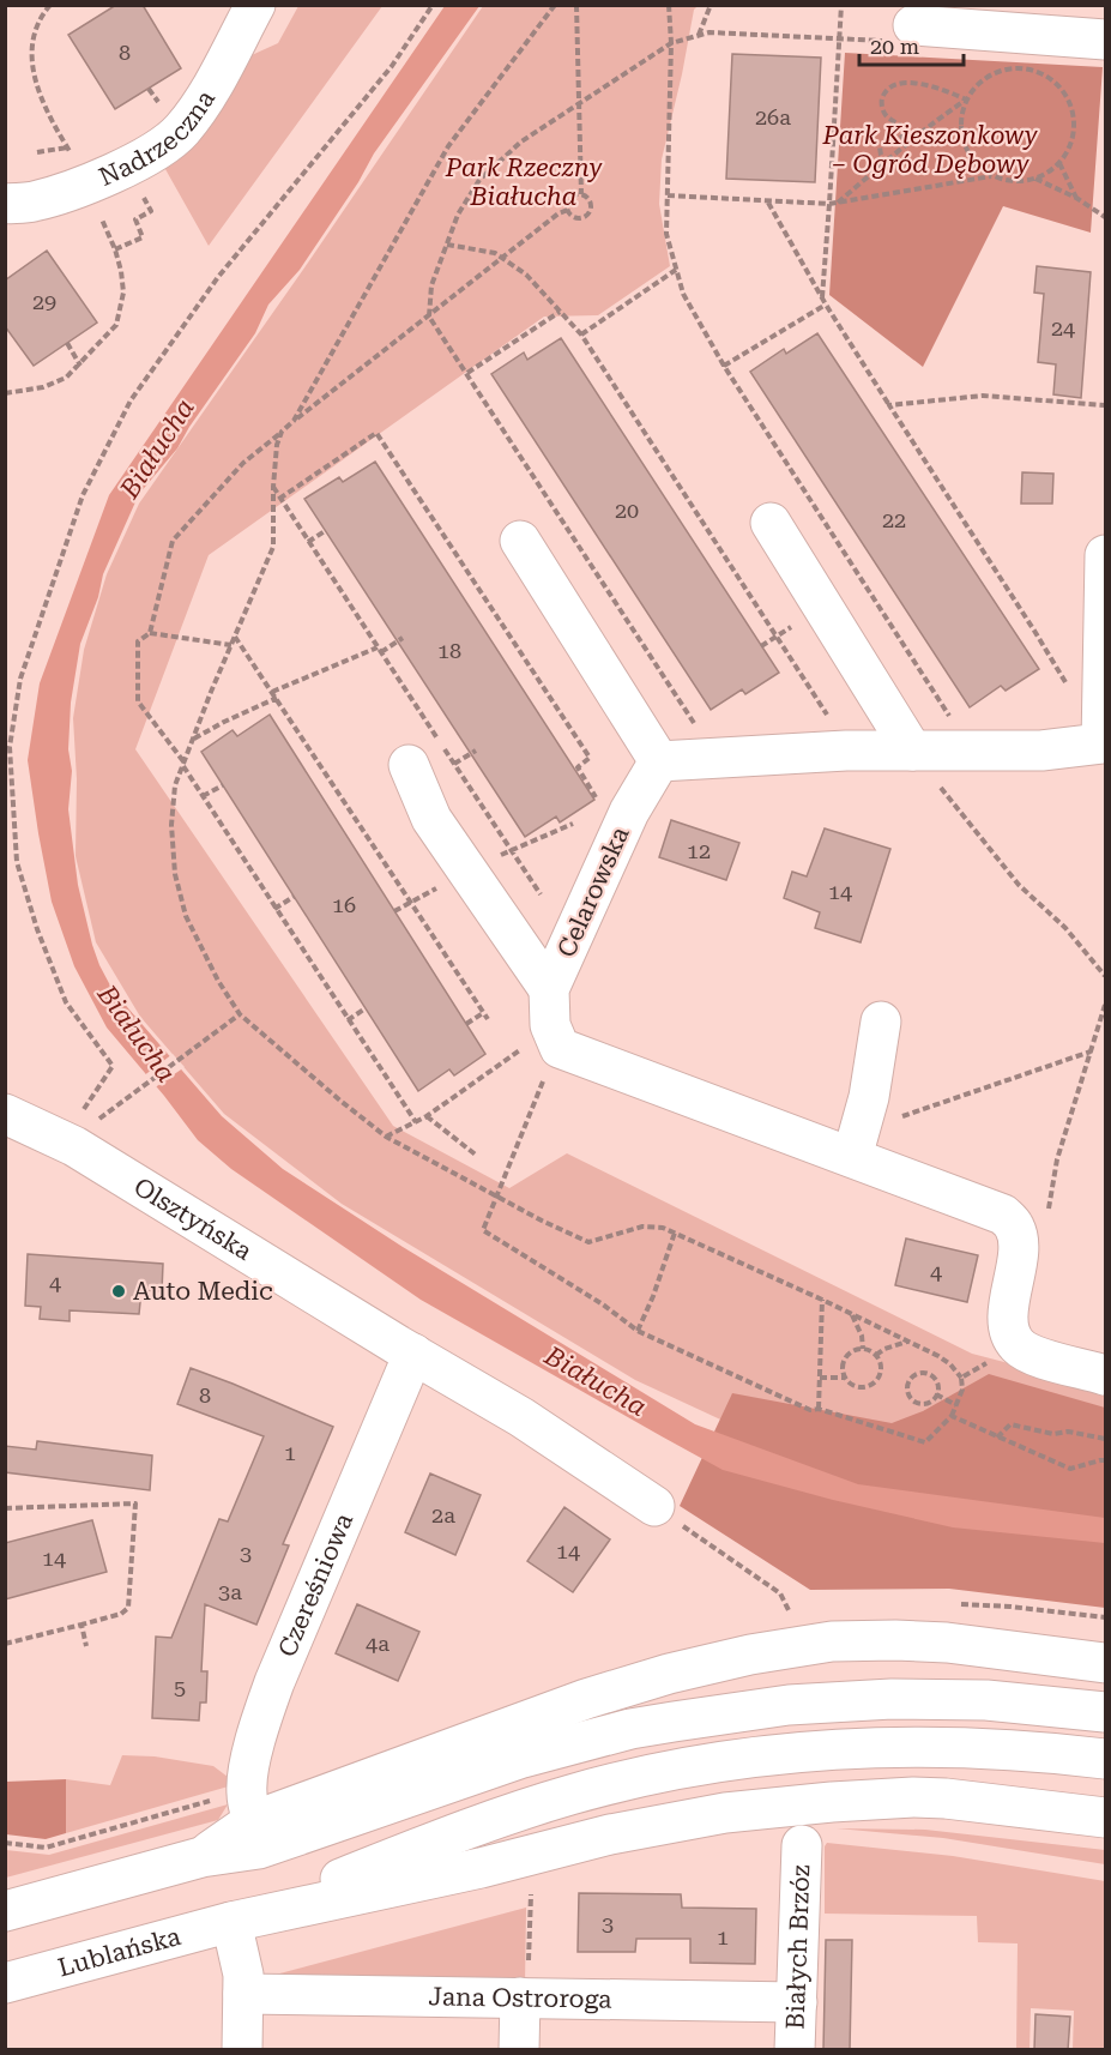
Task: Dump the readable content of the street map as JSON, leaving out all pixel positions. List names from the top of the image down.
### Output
{
  "streets": {
    "main road": [
      "Nadrzeczna",
      "Celarowska",
      "Olsztyńska",
      "Czereśniowa",
      "Białych Brzóz",
      "Lublańska",
      "Jana Ostroroga"
    ]
  },
  "crossings": [
    ["Olsztyńska", "Czereśniowa"],
    ["Białych Brzóz", "Jana Ostroroga"]
  ],
  "water": ["Białucha"],
  "parks": ["Park Kieszonkowy – Ogród Dębowy", "Park Rzeczny Białucha"],
  "places": ["Auto Medic"],
  "house_numbers": [
    "8",
    "26a",
    "29",
    "24",
    "20",
    "22",
    "18",
    "12",
    "14",
    "16",
    "4",
    "4",
    "8",
    "1",
    "2a",
    "14",
    "3",
    "14",
    "3a",
    "4a",
    "5",
    "3",
    "1"
  ],
  "scale_bar": "20 m"
}
